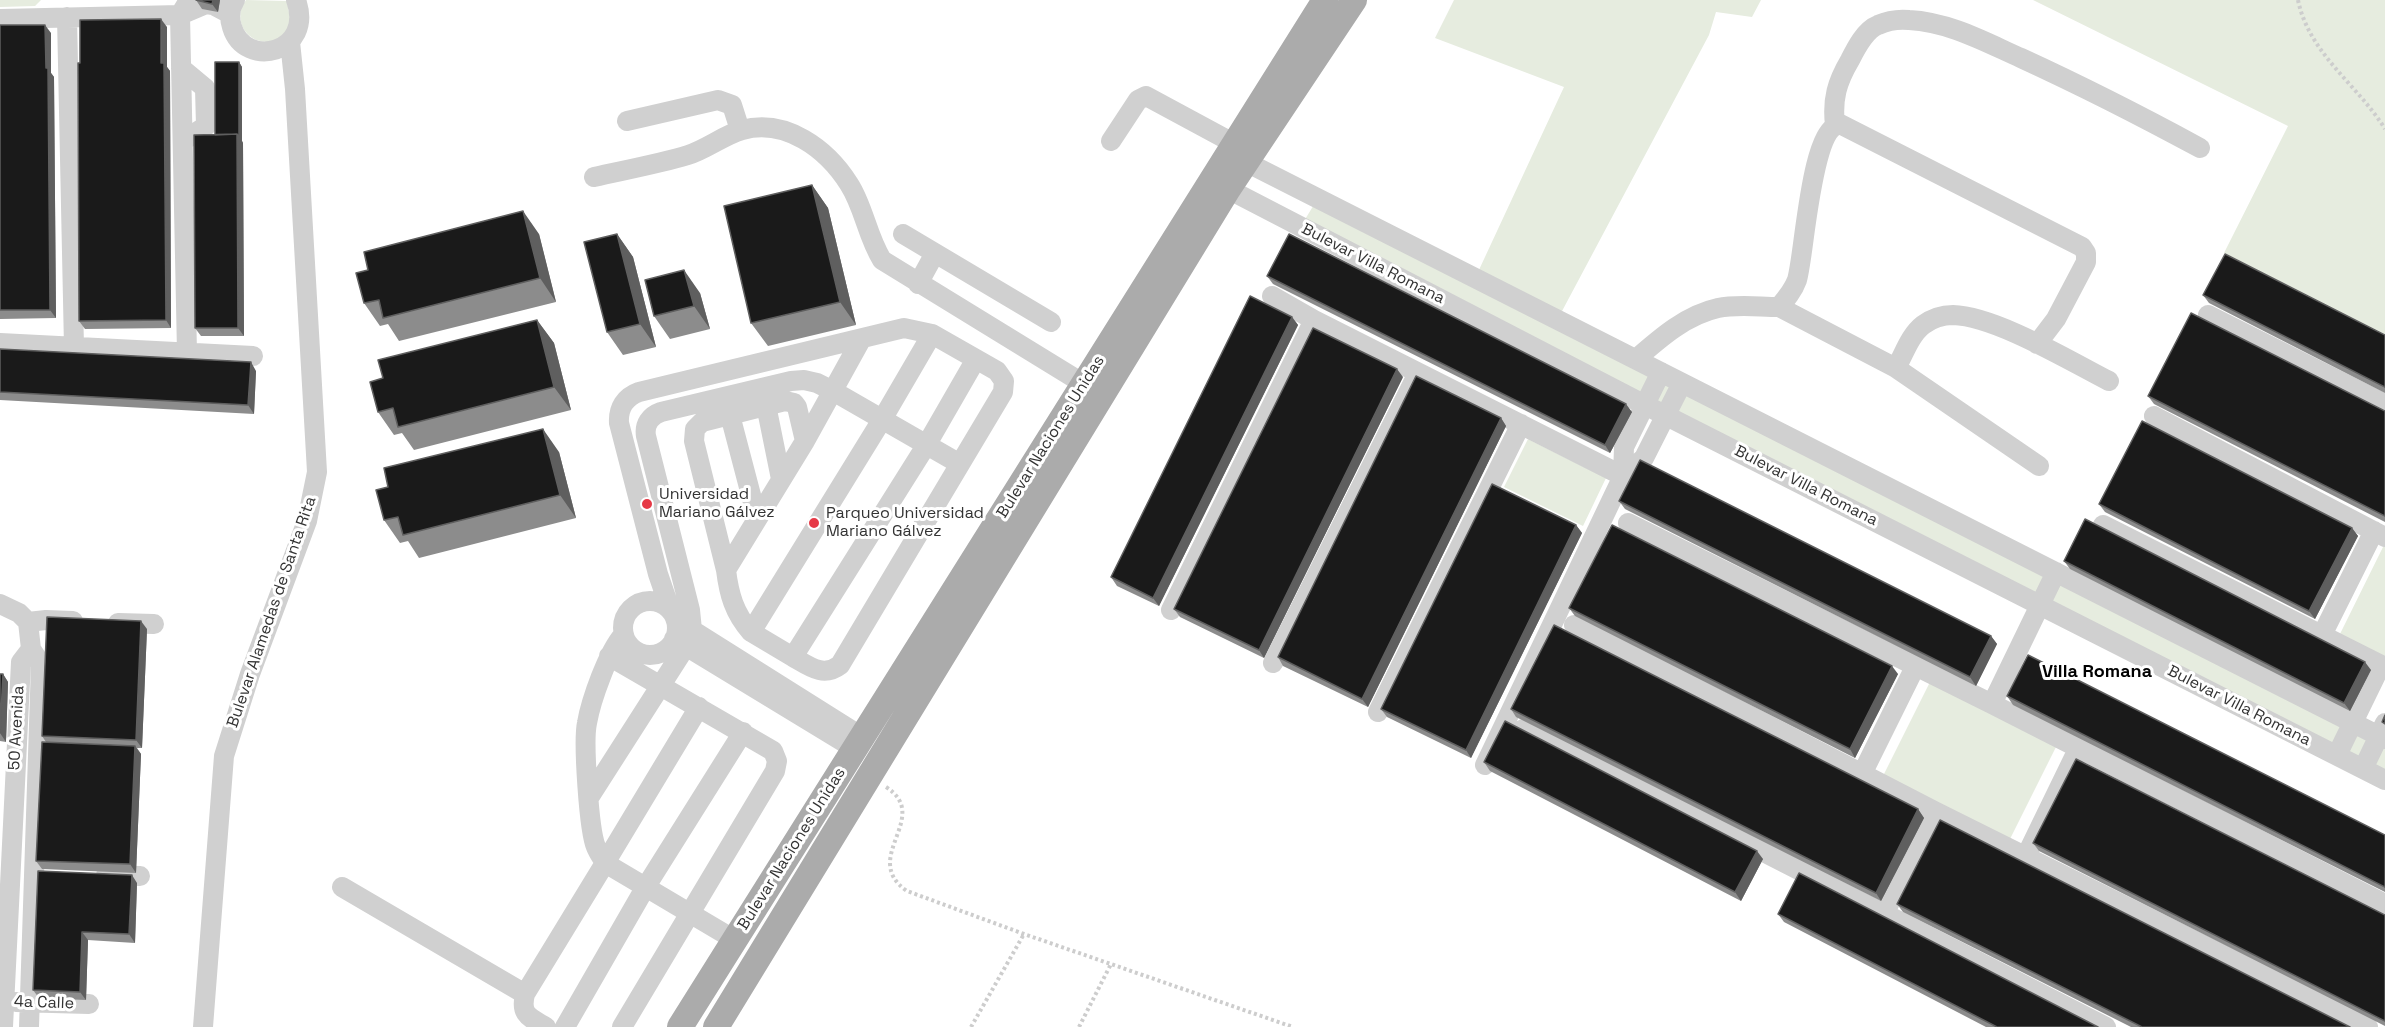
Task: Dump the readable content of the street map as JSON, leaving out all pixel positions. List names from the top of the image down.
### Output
{
  "streets": {
    "main road": ["Bulevar Naciones Unidas"],
    "street": [
      "Bulevar Villa Romana",
      "Bulevar Alamedas de Santa Rita",
      "50 Avenida",
      "4a Calle"
    ]
  },
  "crossings": [
    ["Bulevar Villa Romana", "Bulevar Naciones Unidas"],
    ["50 Avenida", "4a Calle"]
  ],
  "districts": ["Villa Romana"],
  "places": ["Universidad Mariano Gálvez", "Parqueo Universidad Mariano Gálvez"]
}
